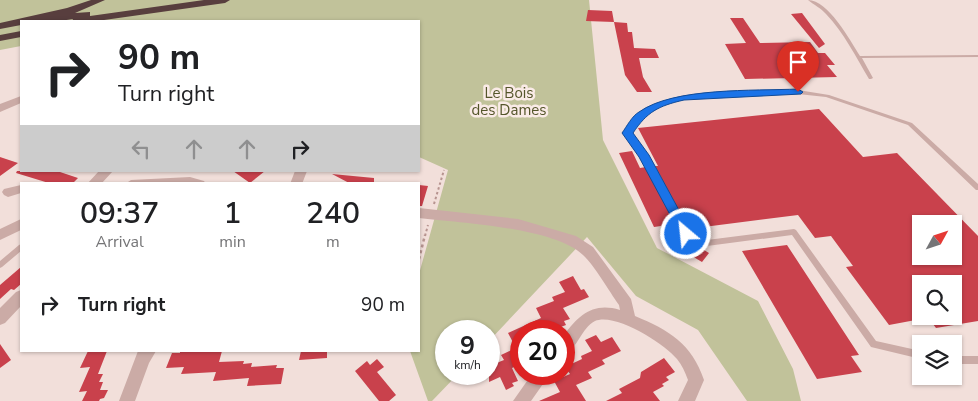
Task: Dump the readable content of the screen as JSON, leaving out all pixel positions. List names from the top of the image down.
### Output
{
  "parks": ["Le Bois des Dames"],
  "north": "top right",
  "page": {
    "turn": ["90 m", "Turn right"],
    "eta": [
      "09:37",
      "Arrival",
      "1",
      "min",
      "240",
      "m"
    ],
    "list": [
      {
        "name": "Turn right",
        "value": "90 m"
      }
    ],
    "speed": "9 km/h",
    "limit": "20"
  }
}
